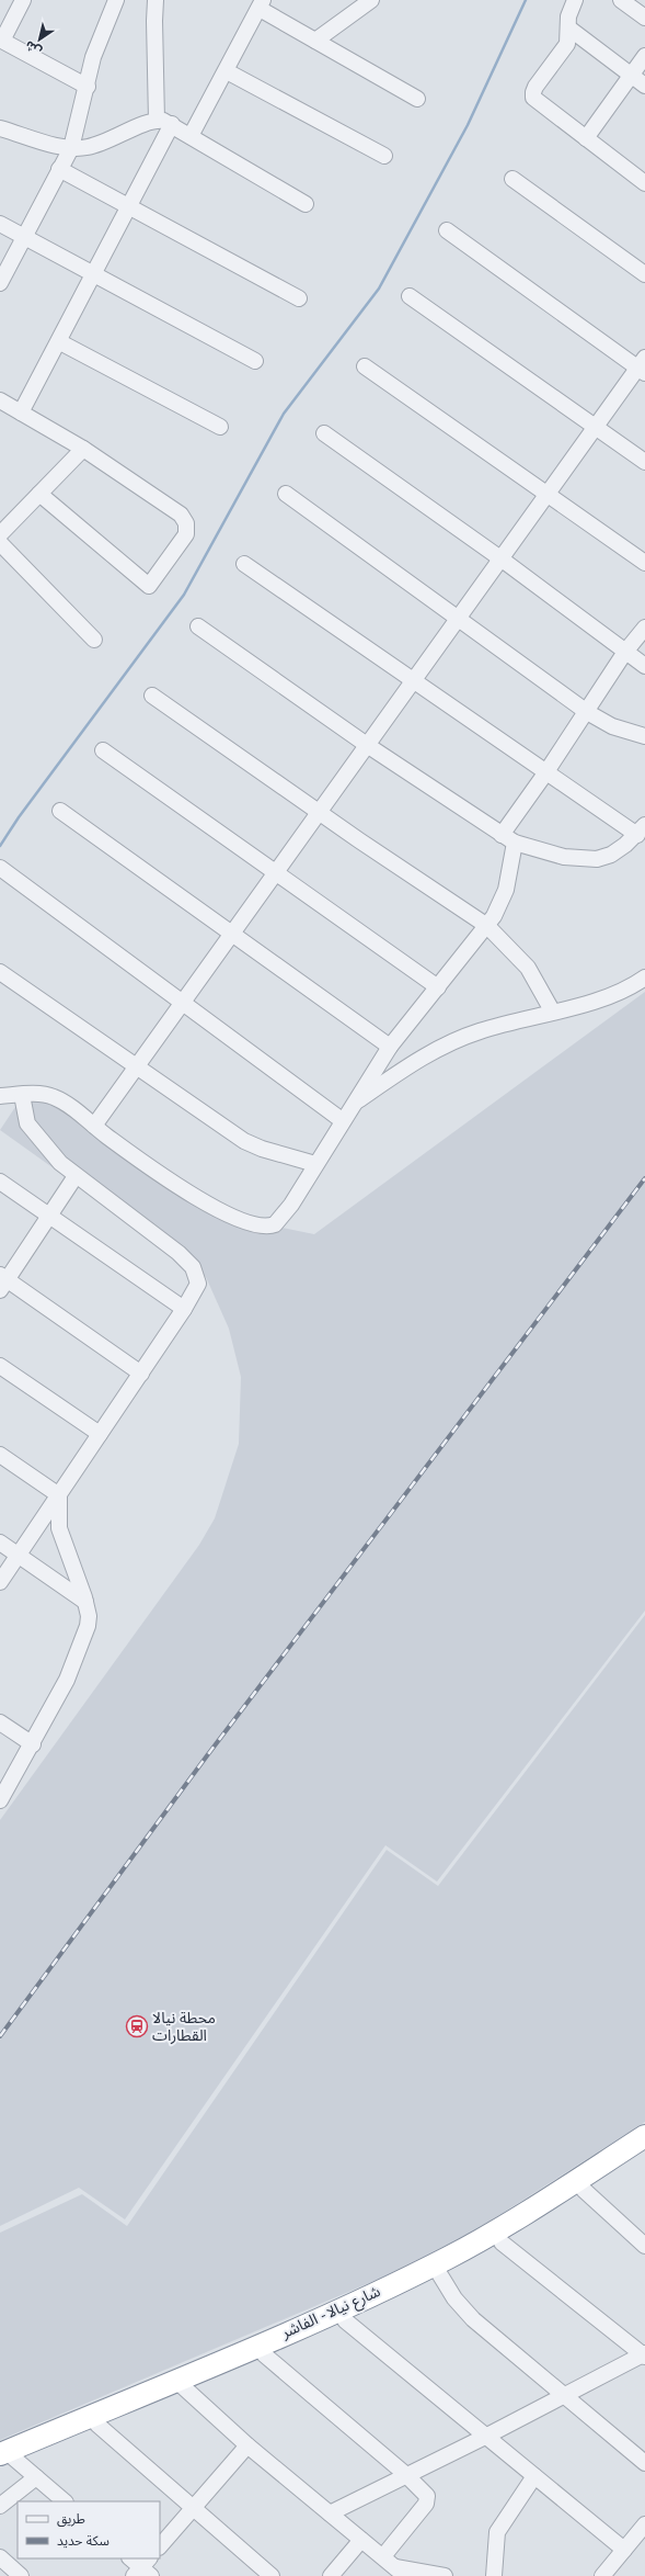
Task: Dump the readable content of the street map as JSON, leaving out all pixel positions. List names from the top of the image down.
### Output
{
  "streets": {
    "highway": ["شارع نيالا - الفاشر"]
  },
  "places": {
    "station": ["محطة نيالا القطارات"]
  },
  "legend": ["طريق", "سكة حديد"],
  "north": "bottom left"
}
